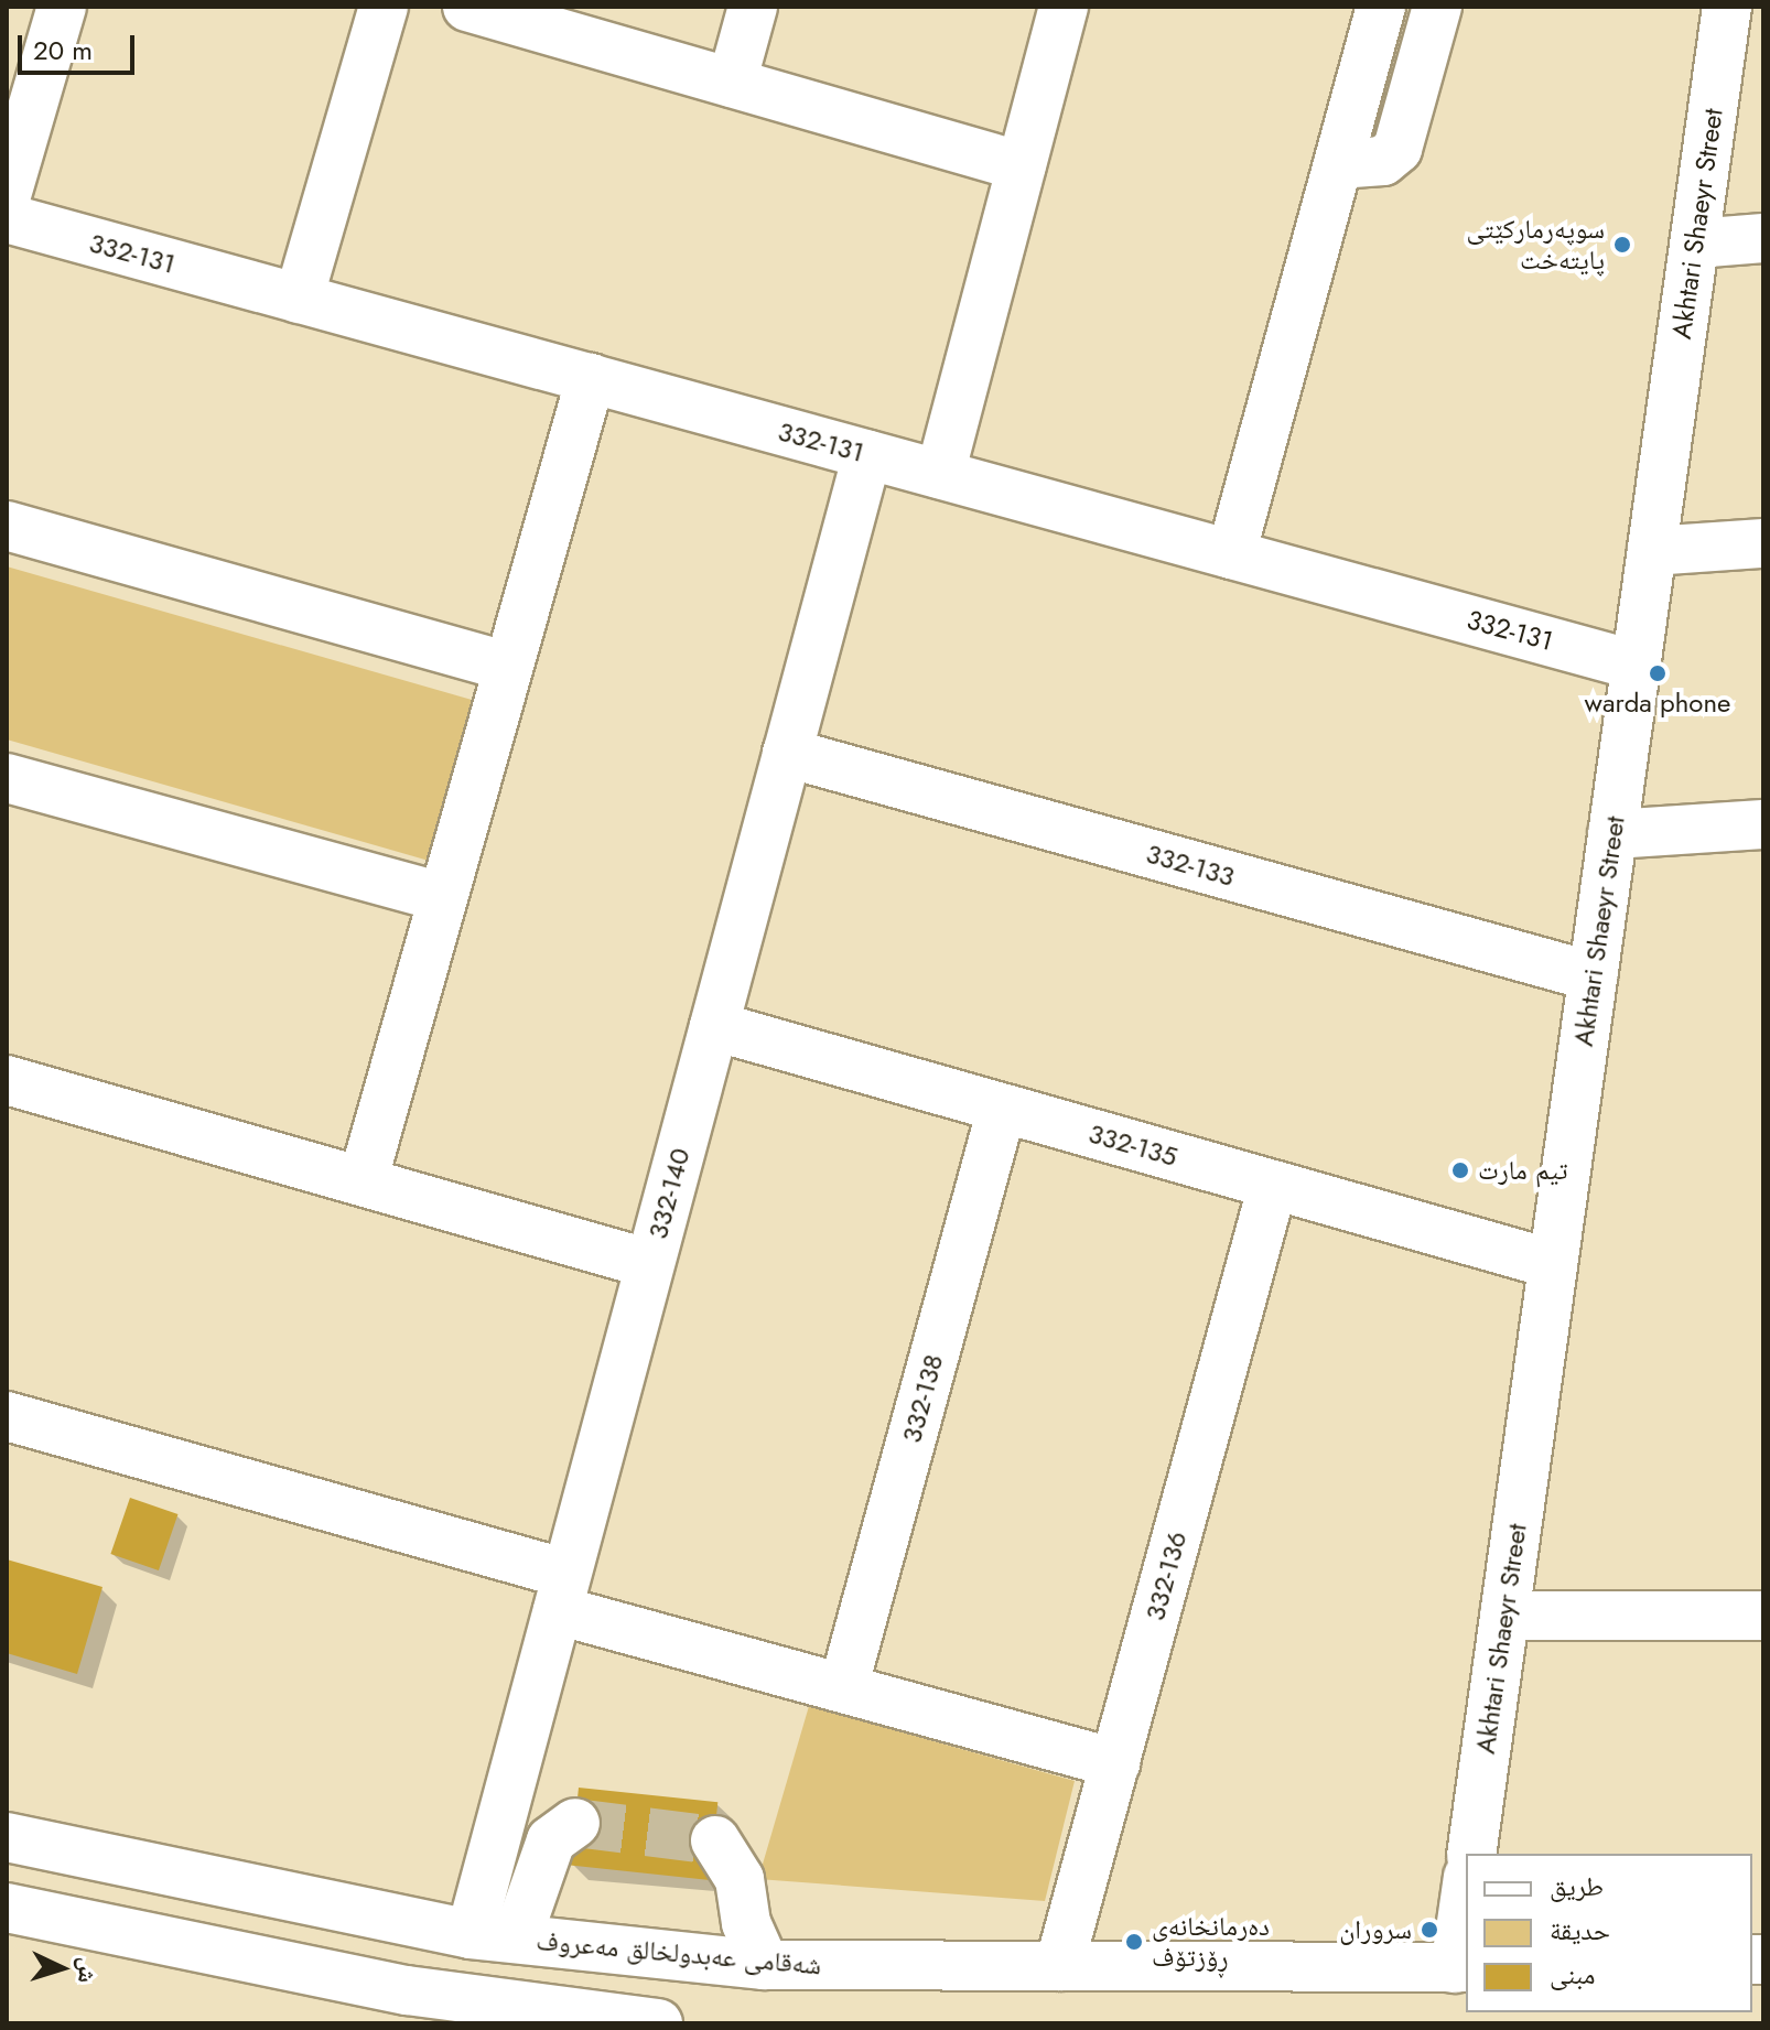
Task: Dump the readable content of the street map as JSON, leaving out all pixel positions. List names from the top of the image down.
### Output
{
  "streets": {
    "street": [
      "Akhtari Shaeyr Street",
      "332-131",
      "332-133",
      "332-135",
      "332-140",
      "332-138",
      "332-136",
      "شەقامی عەبدولخالق مەعروف"
    ]
  },
  "crossings": [
    ["Akhtari Shaeyr Street", "332-131"],
    ["Akhtari Shaeyr Street", "332-133"],
    ["Akhtari Shaeyr Street", "332-135"],
    ["332-131", "332-140"],
    ["332-133", "332-140"],
    ["332-135", "332-140"],
    ["332-135", "332-138"],
    ["332-135", "332-136"],
    ["332-140", "شەقامی عەبدولخالق مەعروف"],
    ["332-136", "شەقامی عەبدولخالق مەعروف"]
  ],
  "places": [
    "سوپەرمارکێتی پایتەخت",
    "warda phone",
    "تيم مارت",
    "سروران",
    "دەرمانخانەی ڕۆزتۆف"
  ],
  "legend": ["طريق", "حديقة", "مبنى"],
  "scale_bar": "20 m",
  "north": "right"
}
